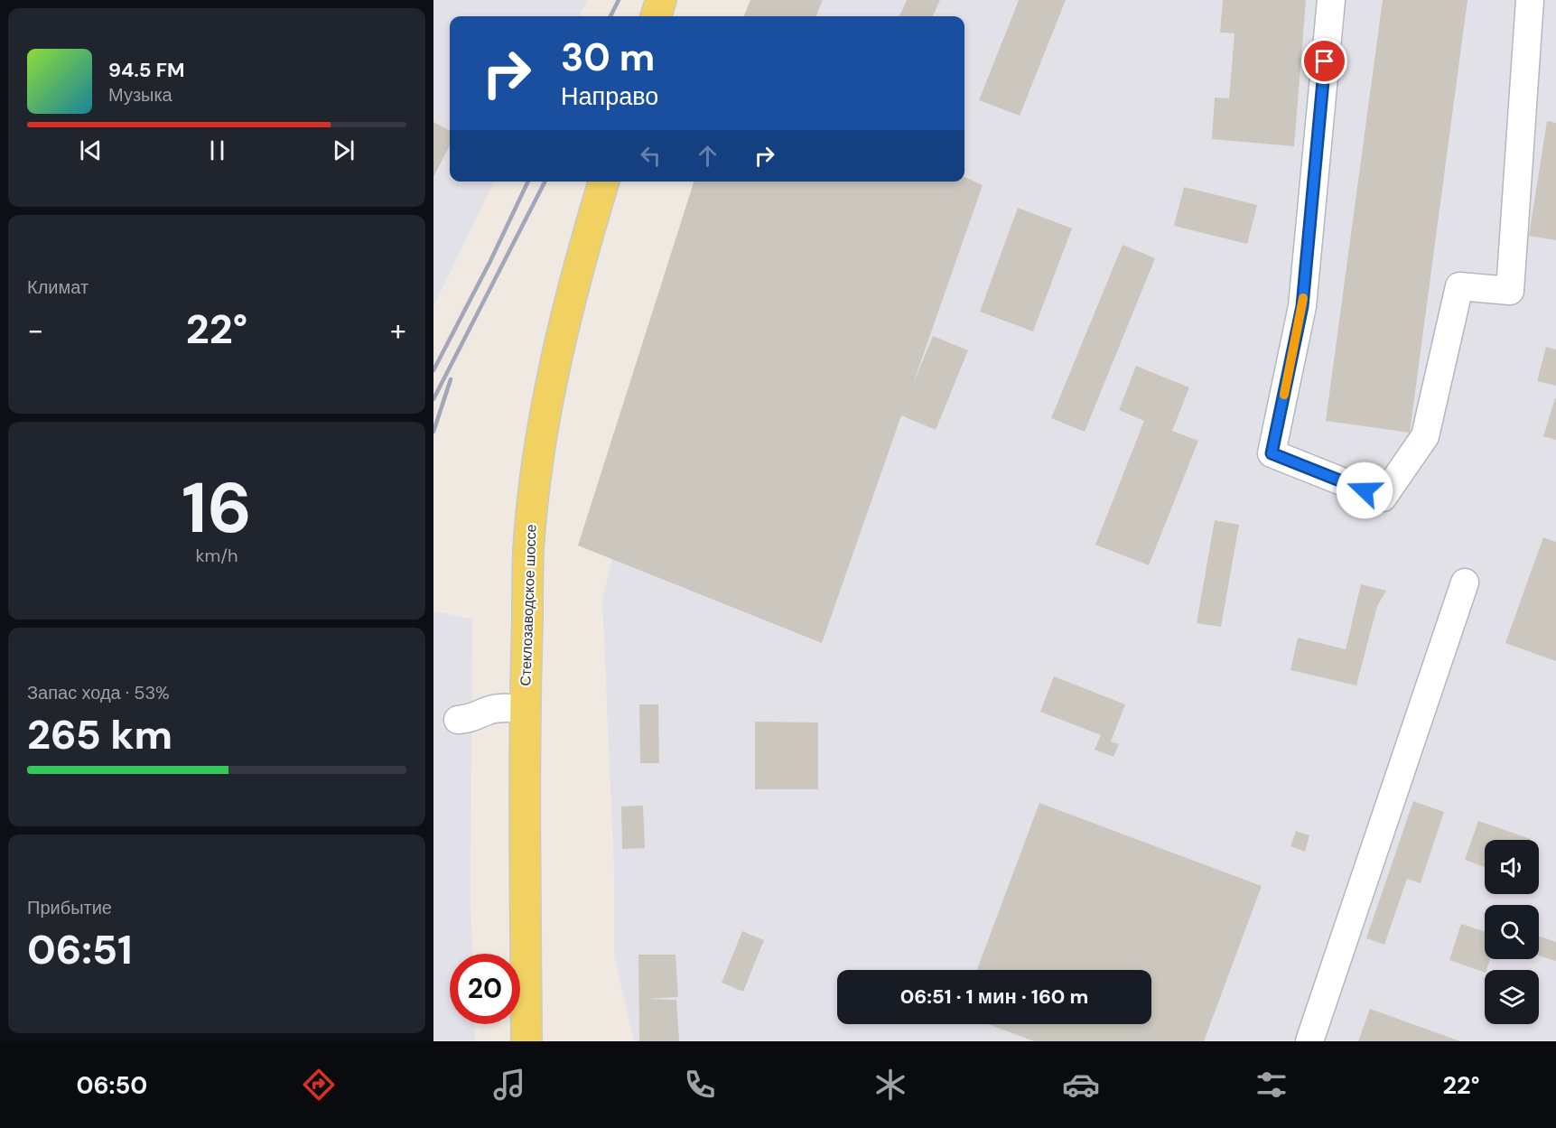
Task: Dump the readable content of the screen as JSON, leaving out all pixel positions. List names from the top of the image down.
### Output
{
  "streets": {
    "main road": ["Стеклозаводское шоссе"]
  },
  "page": {
    "turn": ["30 m", "Направо"],
    "song": ["94.5 FM", "Музыка"],
    "tile": [
      "Климат",
      ["16", "km/h"],
      ["Запас хода · 53%", "265 km"],
      ["Прибытие", "06:51"]
    ],
    "heat": ["−", "22°", "+"],
    "limit": "20",
    "trip": "06:51 · 1 мин · 160 m",
    "tabs": ["06:50", "22°"]
  }
}
